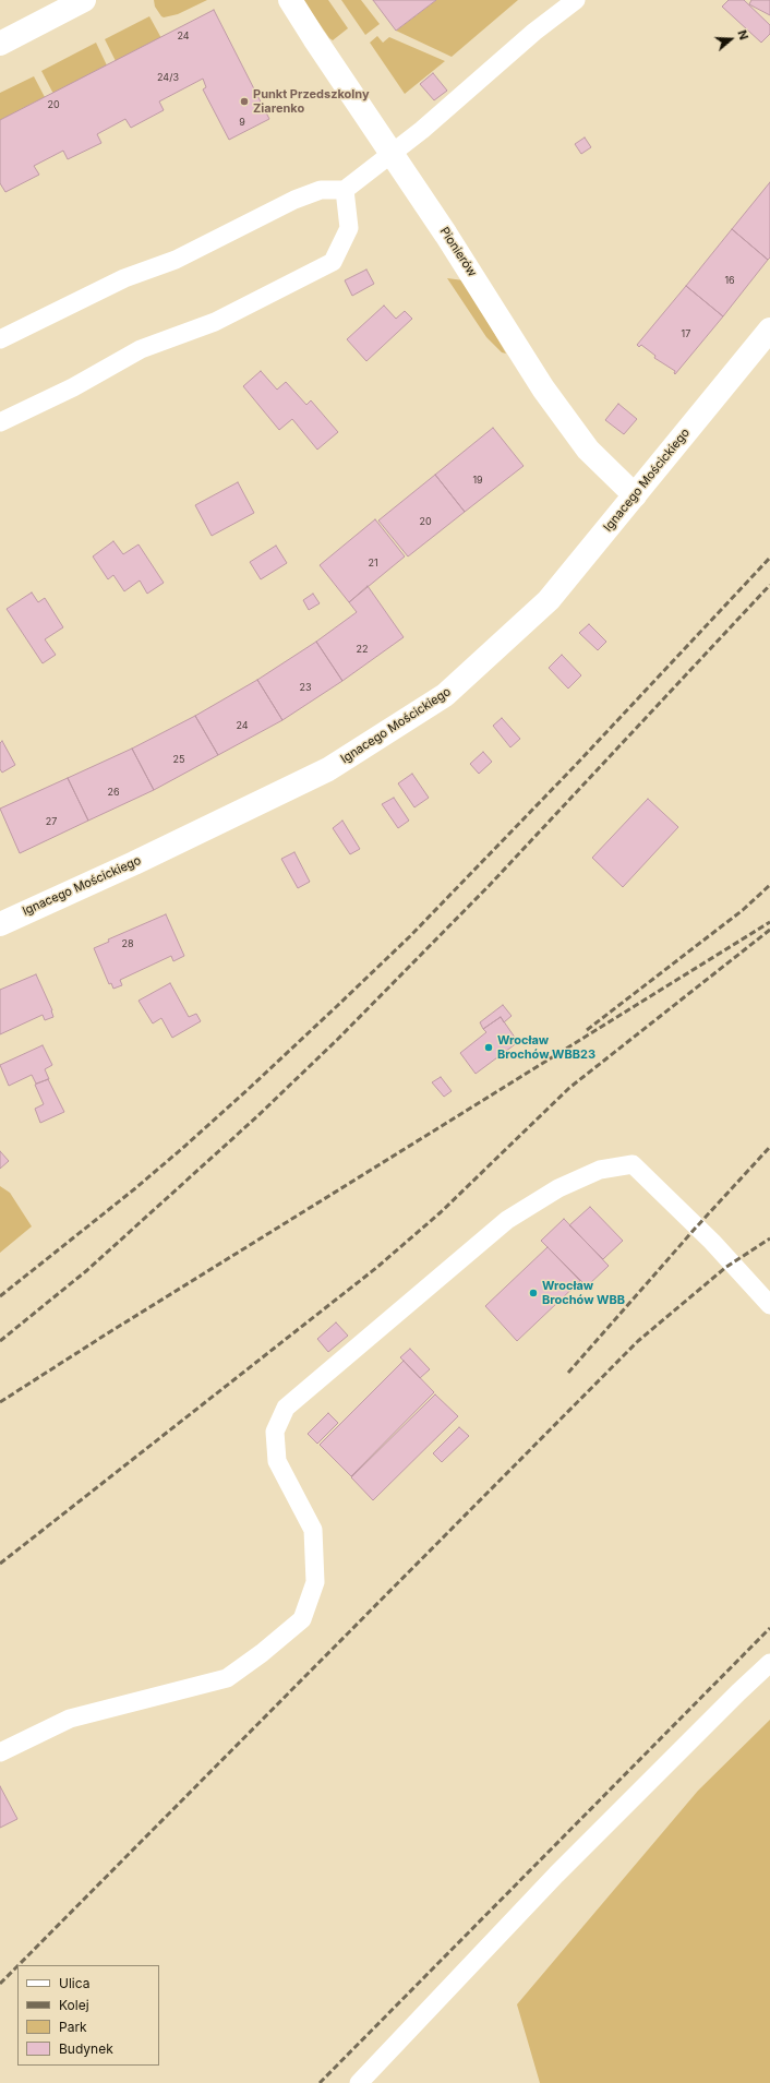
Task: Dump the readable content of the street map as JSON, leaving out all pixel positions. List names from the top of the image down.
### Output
{
  "streets": {
    "street": ["Pionierów", "Ignacego Mościckiego"]
  },
  "crossings": [
    ["Pionierów", "Ignacego Mościckiego"]
  ],
  "places": ["Punkt Przedszkolny Ziarenko", "Wrocław Brochów WBB23", "Wrocław Brochów WBB"],
  "house_numbers": [
    "24",
    "24/3",
    "20",
    "9",
    "16",
    "17",
    "19",
    "20",
    "21",
    "22",
    "23",
    "24",
    "25",
    "26",
    "27",
    "28"
  ],
  "legend": [
    "Ulica",
    "Kolej",
    "Park",
    "Budynek"
  ],
  "north": "right"
}
